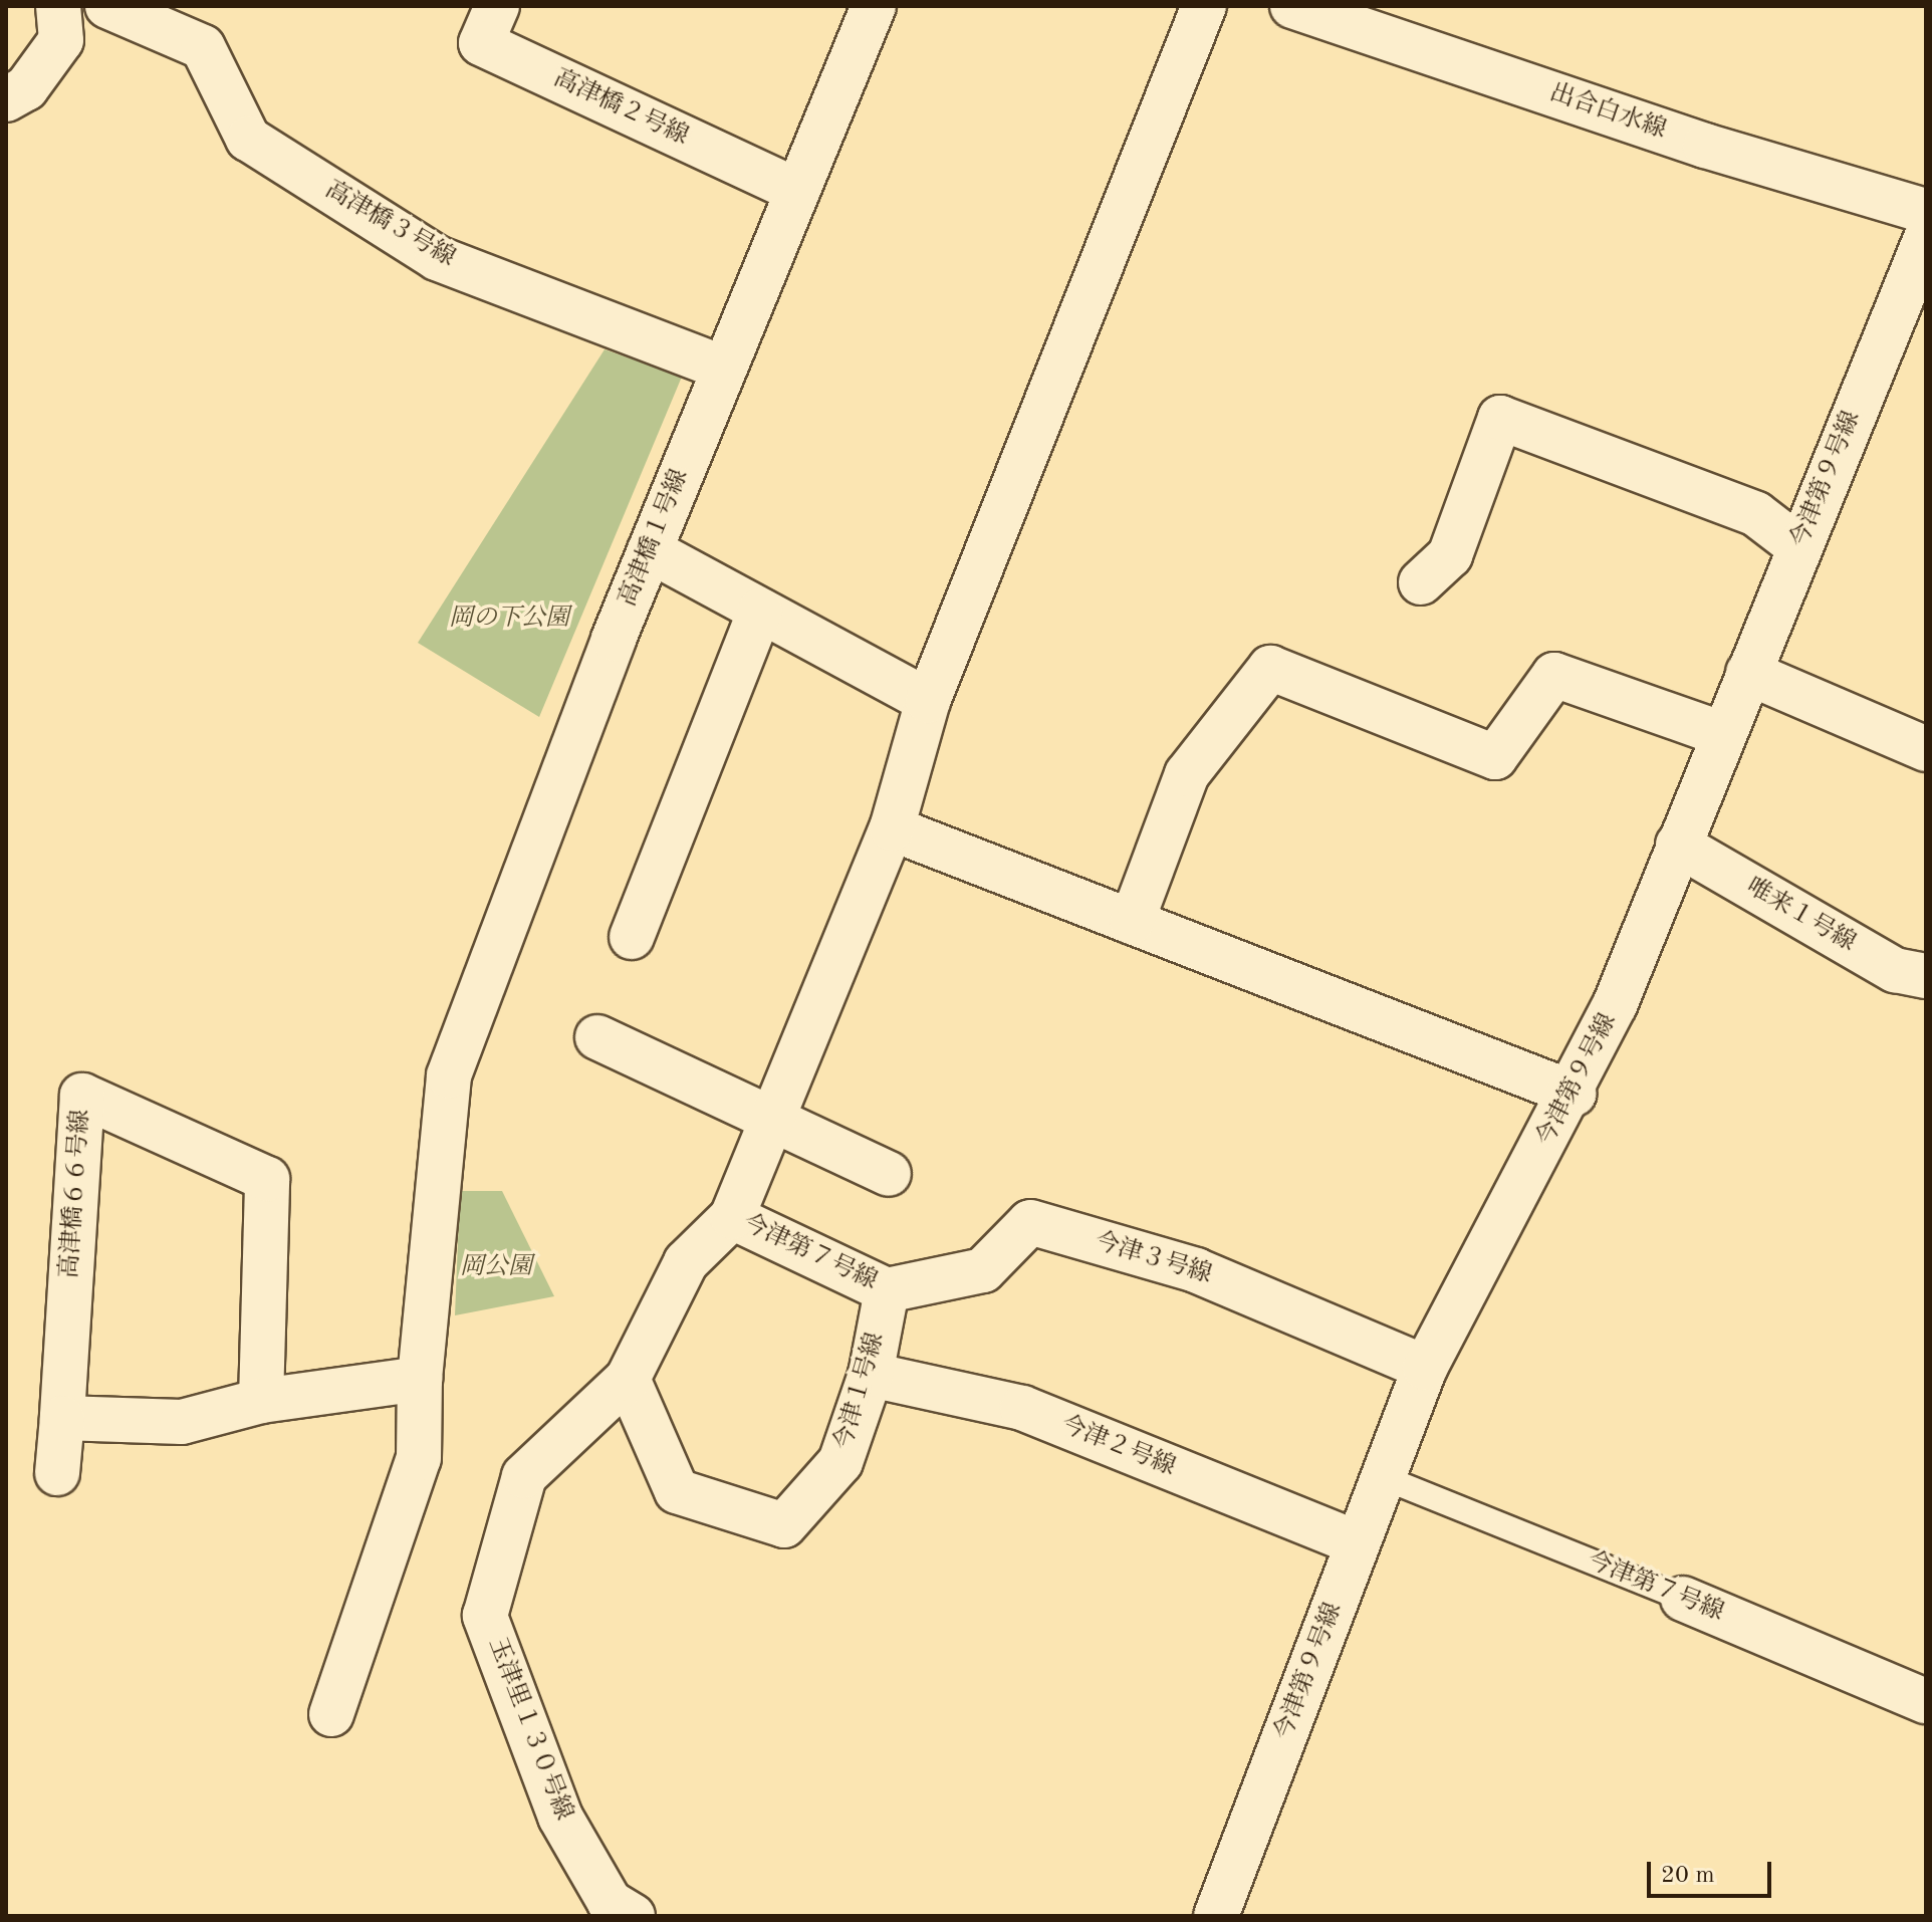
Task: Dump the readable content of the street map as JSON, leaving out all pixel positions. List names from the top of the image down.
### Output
{
  "streets": {
    "street": [
      "高津橋２号線",
      "出合白水線",
      "高津橋３号線",
      "今津第９号線",
      "高津橋１号線",
      "唯来１号線",
      "高津橋６６号線",
      "今津第７号線",
      "今津３号線",
      "今津１号線",
      "今津２号線",
      "玉津里１３０号線"
    ]
  },
  "crossings": [
    ["高津橋２号線", "高津橋１号線"],
    ["高津橋３号線", "高津橋１号線"],
    ["今津第９号線", "唯来１号線"],
    ["今津第９号線", "今津第７号線"],
    ["今津第９号線", "今津３号線"],
    ["今津第９号線", "今津２号線"],
    ["今津第７号線", "今津３号線"],
    ["今津第７号線", "今津１号線"],
    ["今津第７号線", "今津２号線"],
    ["今津第７号線", "玉津里１３０号線"],
    ["今津３号線", "今津１号線"],
    ["今津３号線", "今津２号線"],
    ["今津３号線", "玉津里１３０号線"],
    ["今津１号線", "今津２号線"],
    ["今津１号線", "玉津里１３０号線"],
    ["今津２号線", "玉津里１３０号線"]
  ],
  "parks": ["岡の下公園", "岡公園"],
  "scale_bar": "20 m"
}
